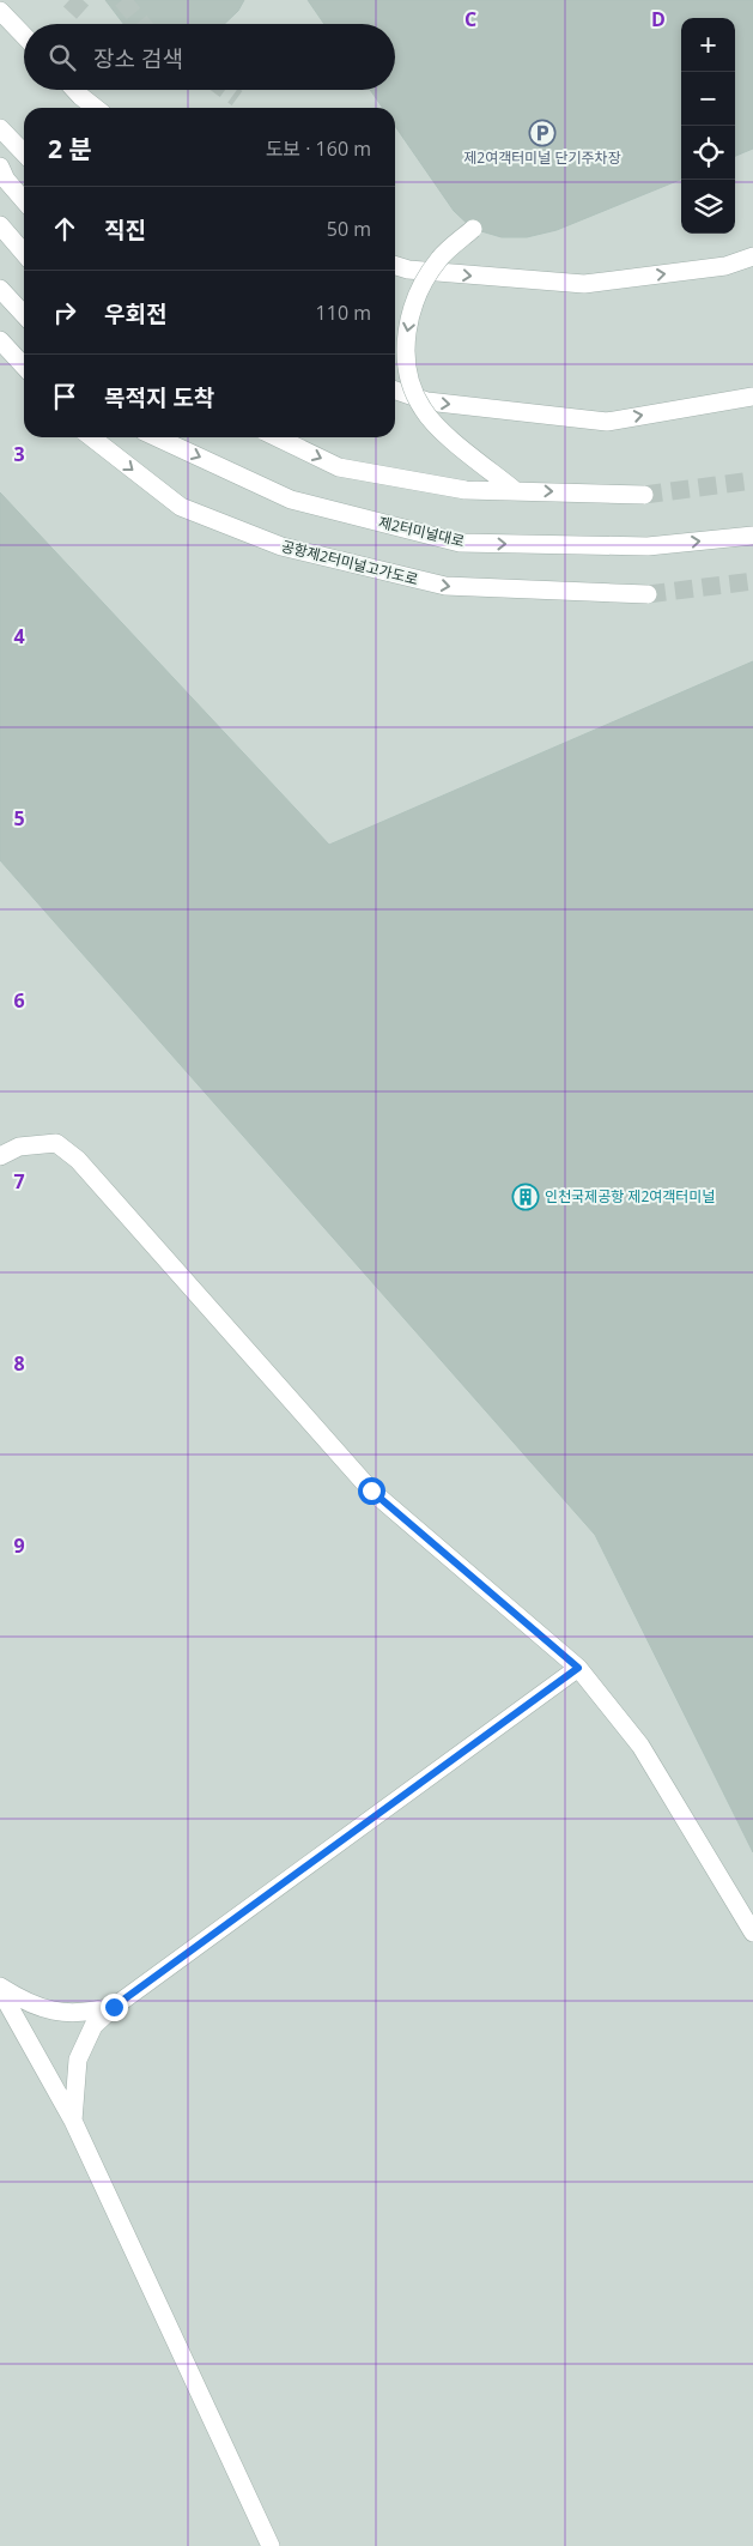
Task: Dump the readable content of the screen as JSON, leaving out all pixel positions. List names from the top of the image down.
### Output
{
  "streets": {
    "lane": ["제2터미널대로", "공항제2터미널고가도로"]
  },
  "places": {
    "parking": ["제2여객터미널 단기주차장"],
    "building": ["인천국제공항 제2여객터미널"]
  },
  "page": {
    "map_buttons": ["+", "−"],
    "search": "장소 검색",
    "heading": ["2 분", "도보 · 160 m"],
    "list": [
      ["직진", "50 m"],
      ["우회전", "110 m"],
      "목적지 도착"
    ]
  },
  "grid": {
    "columns": ["C", "D"],
    "rows": [
      "3",
      "4",
      "5",
      "6",
      "7",
      "8",
      "9"
    ]
  }
}
